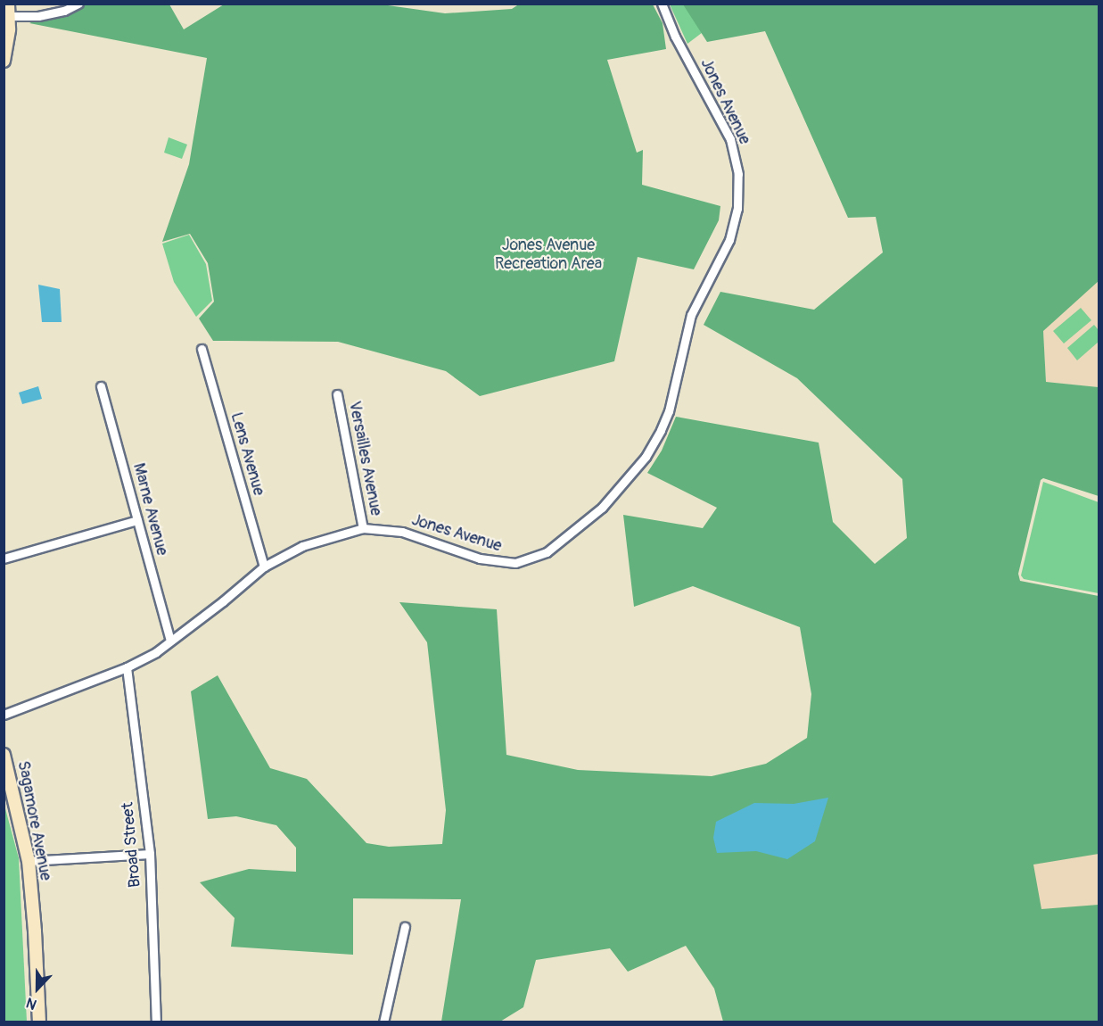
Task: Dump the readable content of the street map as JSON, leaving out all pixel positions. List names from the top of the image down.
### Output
{
  "streets": {
    "main road": ["Sagamore Avenue"],
    "street": [
      "Jones Avenue",
      "Lens Avenue",
      "Versailles Avenue",
      "Marne Avenue",
      "Broad Street"
    ]
  },
  "crossings": [
    ["Jones Avenue", "Lens Avenue"],
    ["Jones Avenue", "Versailles Avenue"],
    ["Jones Avenue", "Marne Avenue"],
    ["Jones Avenue", "Broad Street"]
  ],
  "parks": ["Jones Avenue Recreation Area"],
  "north": "bottom"
}
